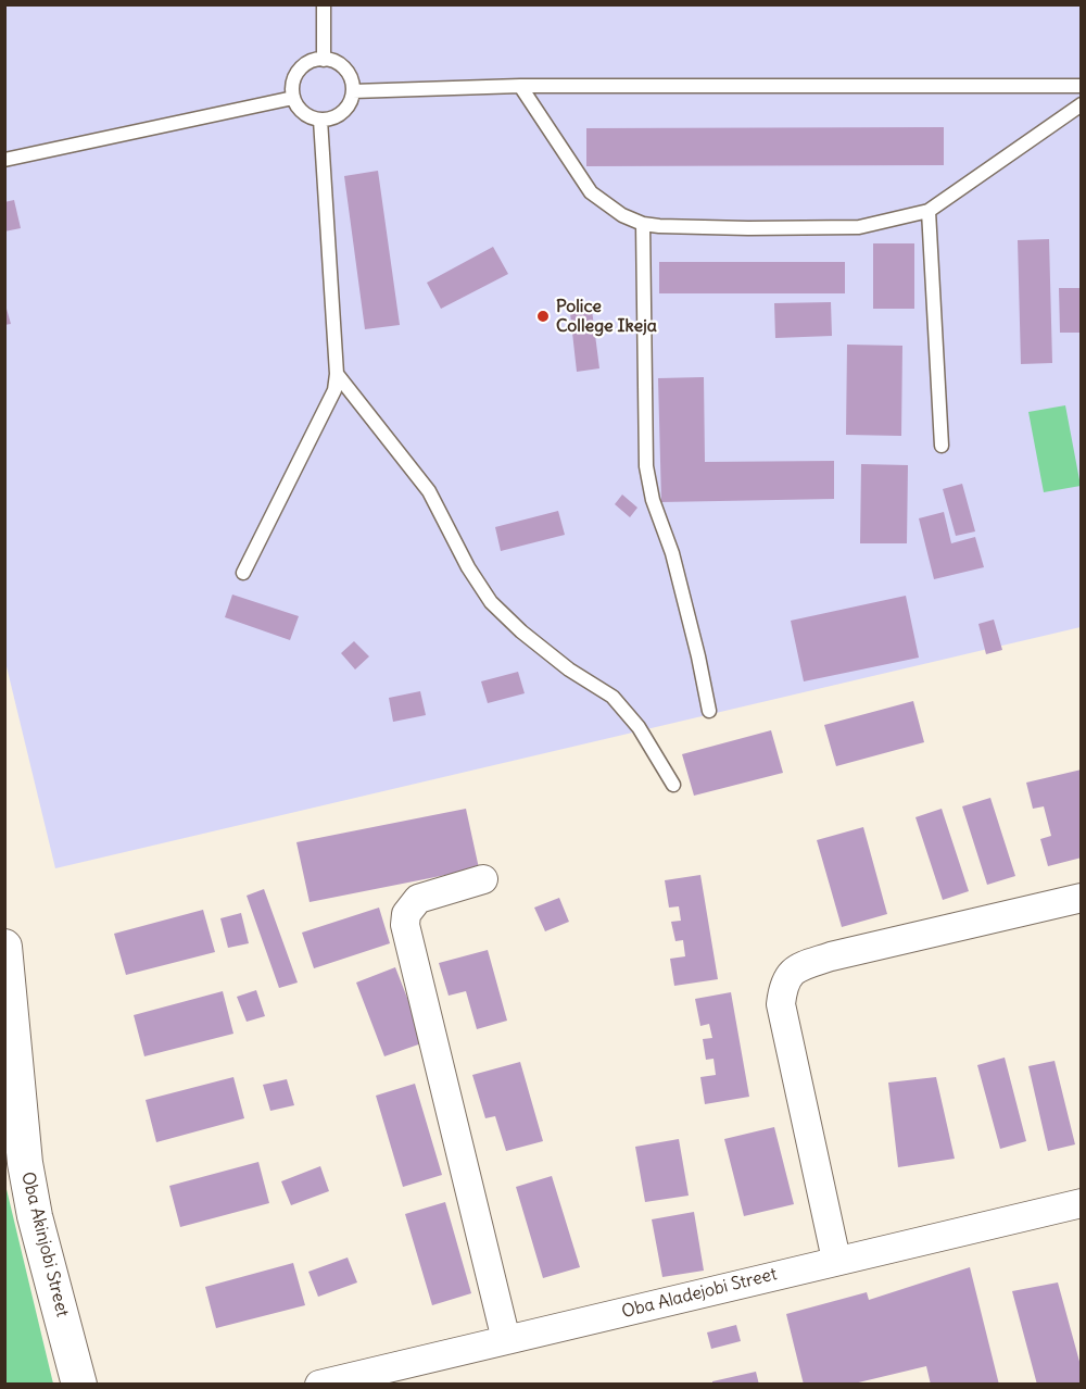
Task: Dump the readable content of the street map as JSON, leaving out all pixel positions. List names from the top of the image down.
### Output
{
  "streets": {
    "street": ["Oba Akinjobi Street", "Oba Aladejobi Street"]
  },
  "places": ["Police College Ikeja"]
}
